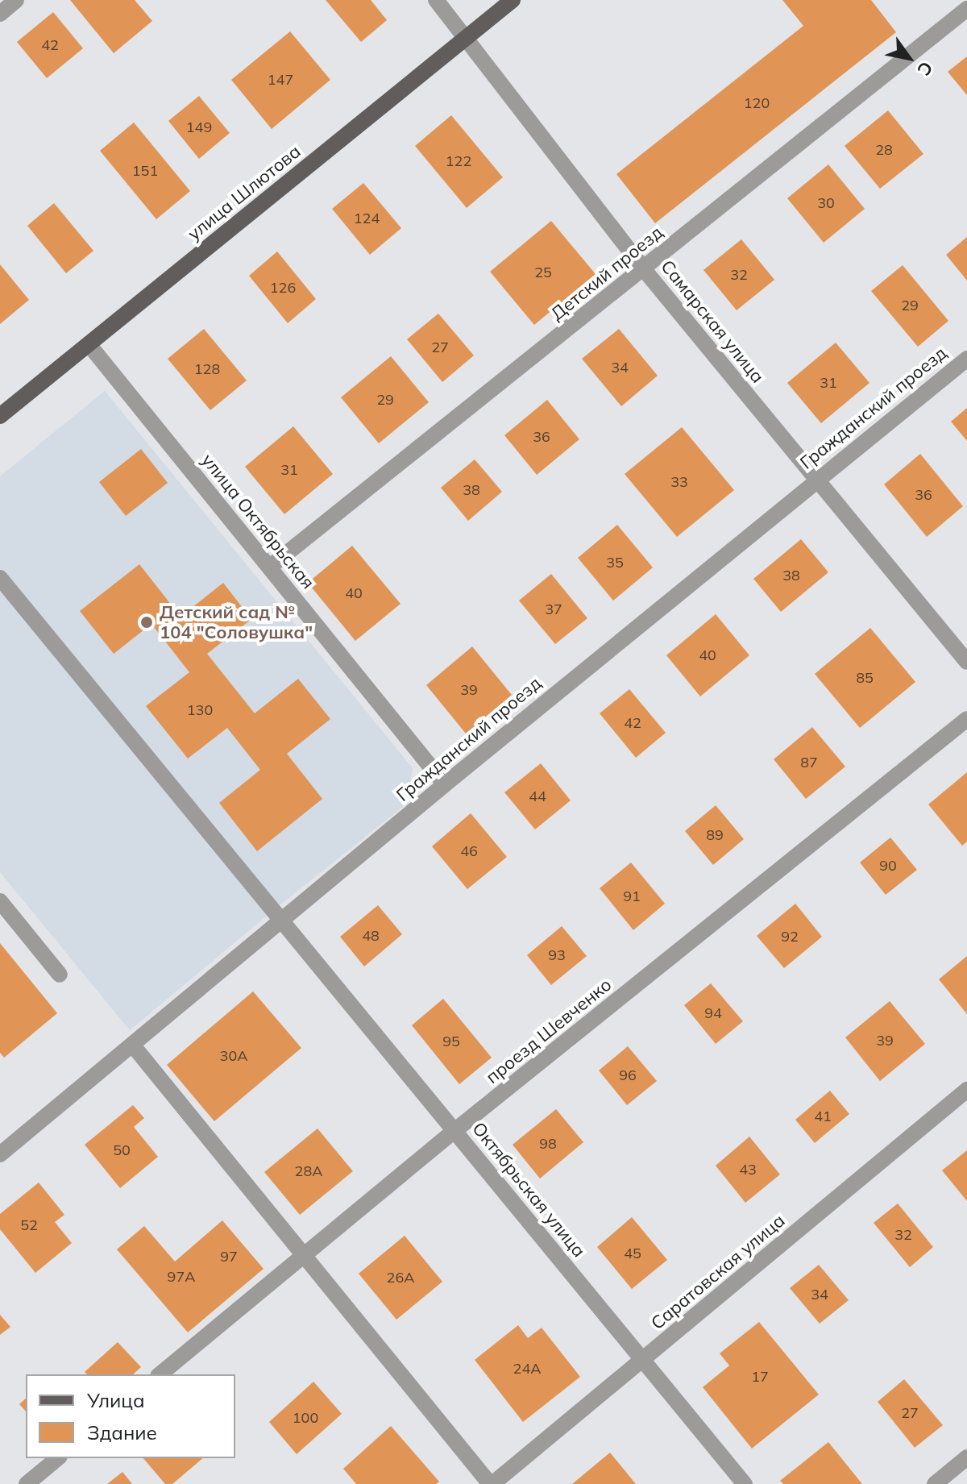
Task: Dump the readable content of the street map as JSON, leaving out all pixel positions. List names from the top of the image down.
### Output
{
  "streets": {
    "main road": ["улица Шлютова"],
    "street": [
      "Детский проезд",
      "Самарская улица",
      "Гражданский проезд",
      "улица Октябрьская",
      "проезд Шевченко",
      "Октябрьская улица",
      "Саратовская улица"
    ]
  },
  "crossings": [
    ["улица Шлютова", "Самарская улица"],
    ["улица Шлютова", "улица Октябрьская"],
    ["Детский проезд", "Самарская улица"],
    ["Детский проезд", "улица Октябрьская"],
    ["Самарская улица", "Гражданский проезд"],
    ["Гражданский проезд", "улица Октябрьская"],
    ["Гражданский проезд", "Октябрьская улица"],
    ["проезд Шевченко", "Октябрьская улица"],
    ["Октябрьская улица", "Саратовская улица"]
  ],
  "places": ["Детский сад № 104 \"Соловушка\""],
  "house_numbers": [
    "42",
    "147",
    "120",
    "149",
    "28",
    "122",
    "151",
    "30",
    "124",
    "25",
    "32",
    "126",
    "29",
    "27",
    "34",
    "128",
    "31",
    "29",
    "36",
    "31",
    "33",
    "38",
    "36",
    "35",
    "38",
    "40",
    "37",
    "40",
    "85",
    "39",
    "130",
    "42",
    "87",
    "44",
    "89",
    "46",
    "90",
    "91",
    "48",
    "92",
    "93",
    "94",
    "39",
    "95",
    "30А",
    "96",
    "41",
    "98",
    "50",
    "43",
    "28А",
    "52",
    "32",
    "45",
    "97",
    "97А",
    "26А",
    "34",
    "24А",
    "17",
    "27",
    "100"
  ],
  "legend": ["Улица", "Здание"],
  "north": "bottom right"
}
